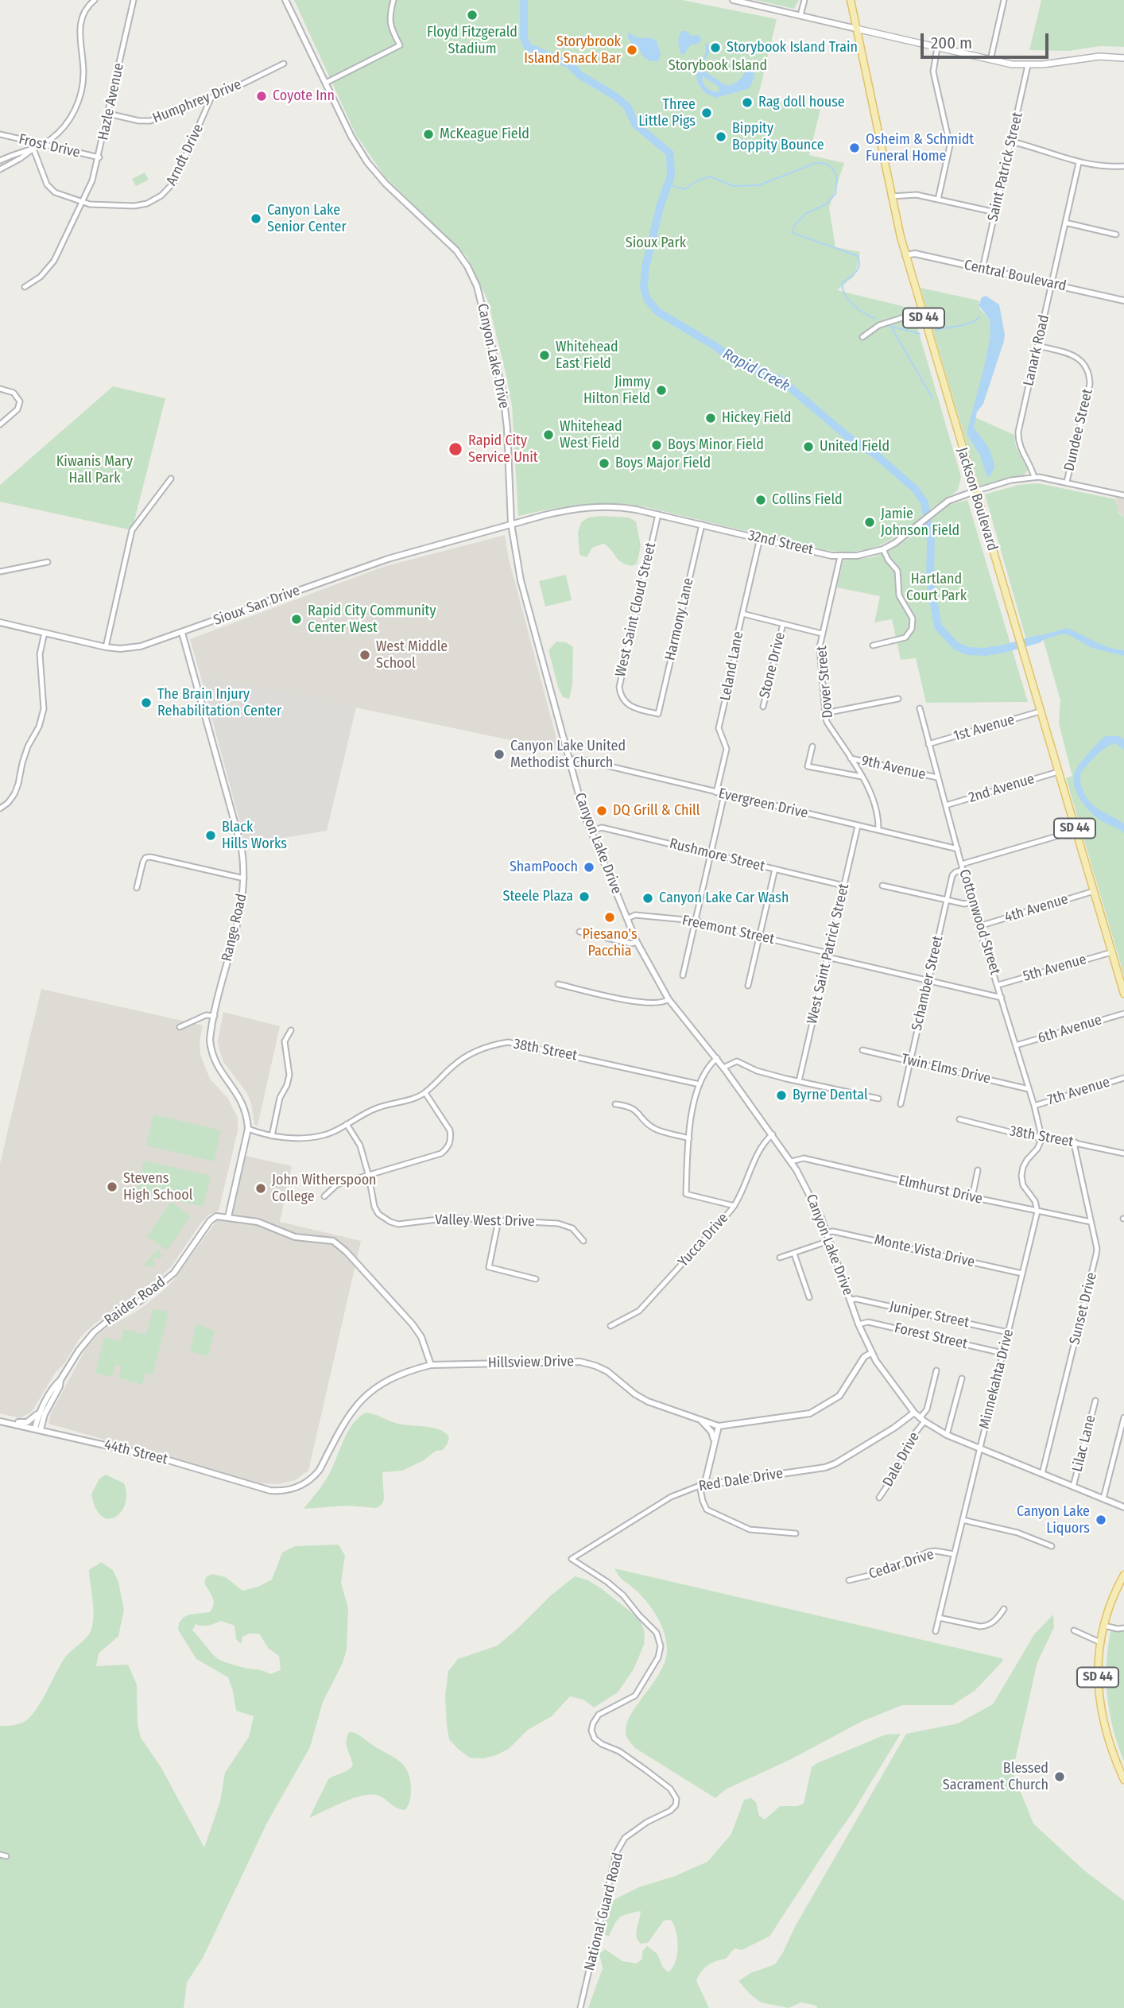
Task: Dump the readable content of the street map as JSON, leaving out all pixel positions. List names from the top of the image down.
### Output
{
  "streets": {
    "main road": ["SD 44", "Jackson Boulevard"],
    "street": [
      "Hazle Avenue",
      "Humphrey Drive",
      "Frost Drive",
      "Arndt Drive",
      "Saint Patrick Street",
      "Central Boulevard",
      "Lanark Road",
      "Canyon Lake Drive",
      "Dundee Street",
      "32nd Street",
      "Sioux San Drive",
      "West Saint Cloud Street",
      "Harmony Lane",
      "Stone Drive",
      "Leland Lane",
      "Dover Street",
      "1st Avenue",
      "9th Avenue",
      "2nd Avenue",
      "Evergreen Drive",
      "Rushmore Street",
      "4th Avenue",
      "Cottonwood Street",
      "Range Road",
      "Freemont Street",
      "West Saint Patrick Street",
      "5th Avenue",
      "Schamber Street",
      "6th Avenue",
      "38th Street",
      "Twin Elms Drive",
      "7th Avenue",
      "Elmhurst Drive",
      "Valley West Drive",
      "Yucca Drive",
      "Monte Vista Drive",
      "Raider Road",
      "Sunset Drive",
      "Juniper Street",
      "Forest Street",
      "Hillsview Drive",
      "Minnekahta Drive",
      "Lilac Lane",
      "44th Street",
      "Dale Drive",
      "Red Dale Drive",
      "Cedar Drive",
      "National Guard Road"
    ]
  },
  "crossings": [
    ["Hazle Avenue", "Humphrey Drive"],
    ["Hazle Avenue", "Frost Drive"],
    ["Hazle Avenue", "Arndt Drive"],
    ["Humphrey Drive", "Arndt Drive"],
    ["Saint Patrick Street", "Central Boulevard"],
    ["Central Boulevard", "Lanark Road"],
    ["Central Boulevard", "Jackson Boulevard"],
    ["Lanark Road", "Dundee Street"],
    ["Lanark Road", "32nd Street"],
    ["Canyon Lake Drive", "32nd Street"],
    ["Canyon Lake Drive", "Sioux San Drive"],
    ["Canyon Lake Drive", "Evergreen Drive"],
    ["Canyon Lake Drive", "Rushmore Street"],
    ["Canyon Lake Drive", "Freemont Street"],
    ["Canyon Lake Drive", "Elmhurst Drive"],
    ["Canyon Lake Drive", "Yucca Drive"],
    ["Canyon Lake Drive", "Monte Vista Drive"],
    ["Canyon Lake Drive", "Sunset Drive"],
    ["Canyon Lake Drive", "Juniper Street"],
    ["Canyon Lake Drive", "Forest Street"],
    ["Canyon Lake Drive", "Hillsview Drive"],
    ["Canyon Lake Drive", "Minnekahta Drive"],
    ["Canyon Lake Drive", "Lilac Lane"],
    ["Canyon Lake Drive", "Dale Drive"],
    ["Canyon Lake Drive", "Red Dale Drive"],
    ["Dundee Street", "32nd Street"],
    ["Jackson Boulevard", "32nd Street"],
    ["Jackson Boulevard", "1st Avenue"],
    ["Jackson Boulevard", "2nd Avenue"],
    ["Jackson Boulevard", "4th Avenue"],
    ["Jackson Boulevard", "5th Avenue"],
    ["32nd Street", "Sioux San Drive"],
    ["32nd Street", "West Saint Cloud Street"],
    ["32nd Street", "Harmony Lane"],
    ["32nd Street", "Leland Lane"],
    ["32nd Street", "Dover Street"],
    ["Sioux San Drive", "Range Road"],
    ["West Saint Cloud Street", "Harmony Lane"],
    ["Leland Lane", "Evergreen Drive"],
    ["Dover Street", "9th Avenue"],
    ["Dover Street", "Evergreen Drive"],
    ["1st Avenue", "Cottonwood Street"],
    ["9th Avenue", "Cottonwood Street"],
    ["2nd Avenue", "Cottonwood Street"],
    ["Evergreen Drive", "Cottonwood Street"],
    ["Evergreen Drive", "West Saint Patrick Street"],
    ["Rushmore Street", "West Saint Patrick Street"],
    ["4th Avenue", "Cottonwood Street"],
    ["Cottonwood Street", "Freemont Street"],
    ["Cottonwood Street", "5th Avenue"],
    ["Cottonwood Street", "Schamber Street"],
    ["Cottonwood Street", "6th Avenue"],
    ["Cottonwood Street", "38th Street"],
    ["Cottonwood Street", "Twin Elms Drive"],
    ["Cottonwood Street", "7th Avenue"],
    ["Range Road", "38th Street"],
    ["Range Road", "Raider Road"],
    ["Freemont Street", "West Saint Patrick Street"],
    ["Freemont Street", "Schamber Street"],
    ["Schamber Street", "Twin Elms Drive"],
    ["38th Street", "Valley West Drive"],
    ["38th Street", "Sunset Drive"],
    ["Elmhurst Drive", "Sunset Drive"],
    ["Elmhurst Drive", "Minnekahta Drive"],
    ["Monte Vista Drive", "Minnekahta Drive"],
    ["Raider Road", "44th Street"],
    ["Juniper Street", "Minnekahta Drive"],
    ["Forest Street", "Minnekahta Drive"],
    ["Hillsview Drive", "44th Street"],
    ["Minnekahta Drive", "Cedar Drive"],
    ["Red Dale Drive", "National Guard Road"]
  ],
  "water": ["Rapid Creek"],
  "parks": [
    "Storybook Island",
    "Sioux Park",
    "Kiwanis Mary Hall Park",
    "Hartland Court Park"
  ],
  "places": [
    "Floyd Fitzgerald Stadium",
    "Storybook Island Train",
    "Storybrook Island Snack Bar",
    "Coyote Inn",
    "Rag doll house",
    "Three Little Pigs",
    "McKeague Field",
    "Bippity Boppity Bounce",
    "Osheim & Schmidt Funeral Home",
    "Canyon Lake Senior Center",
    "Whitehead East Field",
    "Jimmy Hilton Field",
    "Hickey Field",
    "Whitehead West Field",
    "Boys Minor Field",
    "United Field",
    "Rapid City Service Unit",
    "Boys Major Field",
    "Collins Field",
    "Jamie Johnson Field",
    "Rapid City Community Center West",
    "West Middle School",
    "The Brain Injury Rehabilitation Center",
    "Canyon Lake United Methodist Church",
    "DQ Grill & Chill",
    "Black Hills Works",
    "ShamPooch",
    "Steele Plaza",
    "Canyon Lake Car Wash",
    "Piesano's Pacchia",
    "Byrne Dental",
    "Stevens High School",
    "John Witherspoon College",
    "Canyon Lake Liquors",
    "Blessed Sacrament Church"
  ],
  "scale_bar": "200 m"
}
